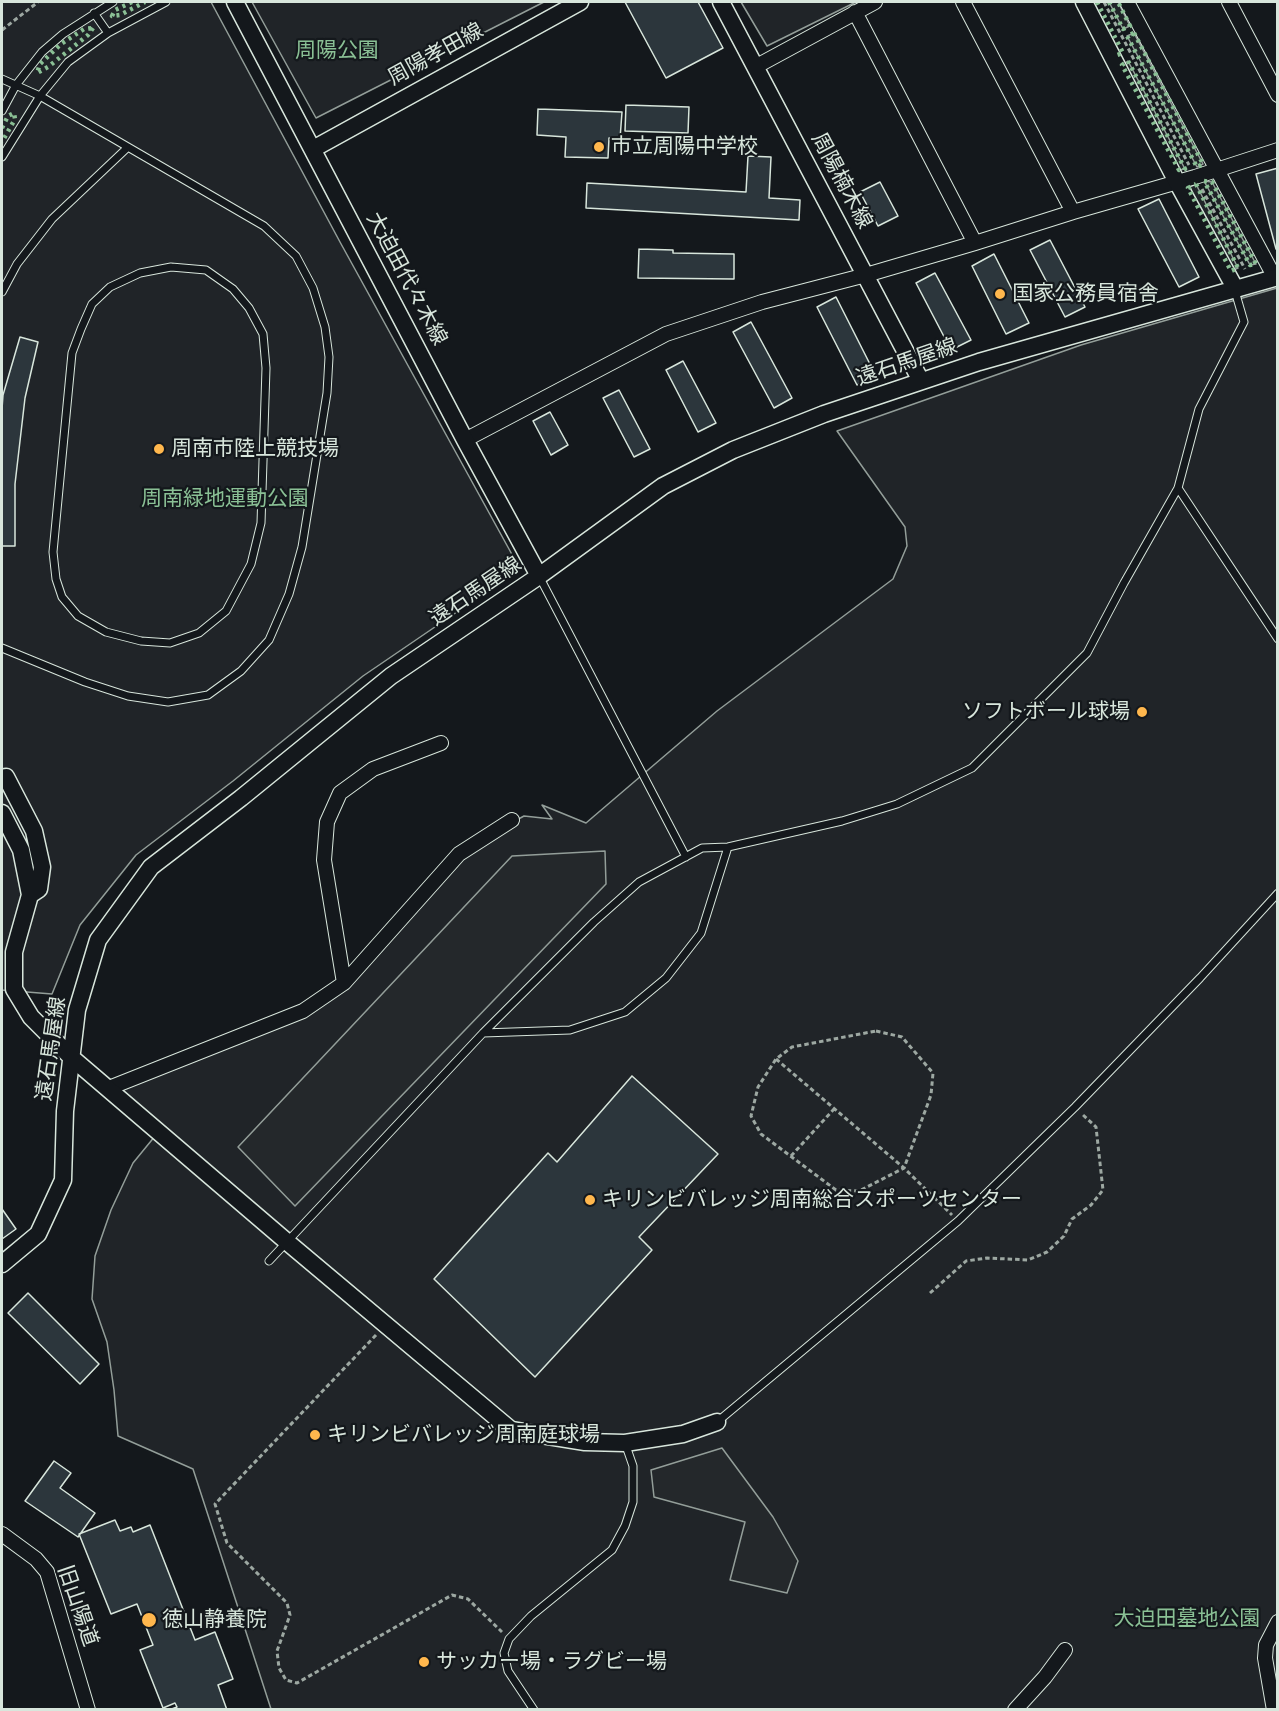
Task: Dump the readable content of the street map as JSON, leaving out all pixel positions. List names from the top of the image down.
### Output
{
  "streets": {
    "street": [
      "周陽孝田線",
      "周陽楠木線",
      "大迫田代々木線",
      "遠石馬屋線",
      "旧山陽道"
    ]
  },
  "crossings": [
    ["周陽孝田線", "大迫田代々木線"],
    ["周陽楠木線", "遠石馬屋線"],
    ["大迫田代々木線", "遠石馬屋線"]
  ],
  "parks": ["周陽公園", "周南緑地運動公園", "大迫田墓地公園"],
  "places": [
    "市立周陽中学校",
    "国家公務員宿舎",
    "周南市陸上競技場",
    "ソフトボール球場",
    "キリンビバレッジ周南総合スポーツセンター",
    "キリンビバレッジ周南庭球場",
    "徳山静養院",
    "サッカー場・ラグビー場"
  ]
}
